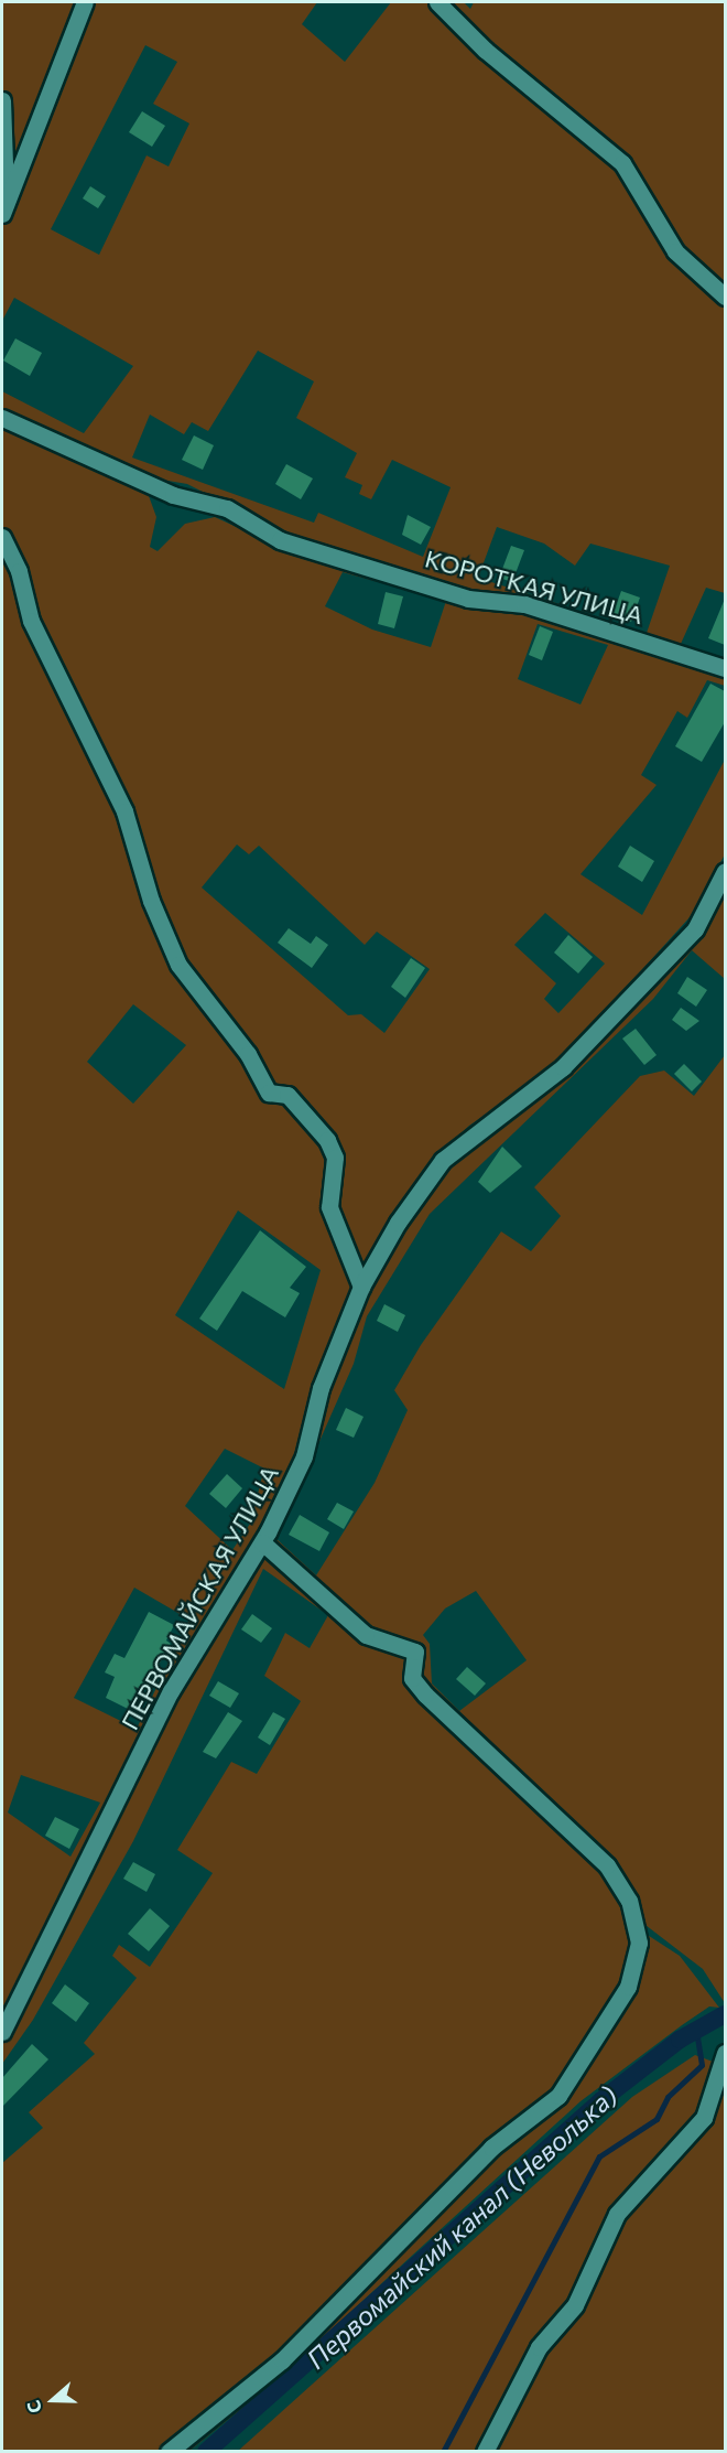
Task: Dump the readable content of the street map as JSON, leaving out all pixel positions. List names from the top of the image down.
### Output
{
  "streets": {
    "street": ["КОРОТКАЯ УЛИЦА", "ПЕРВОМАЙСКАЯ УЛИЦА"]
  },
  "water": ["Первомайский канал (Неволька)"],
  "north": "left"
}
